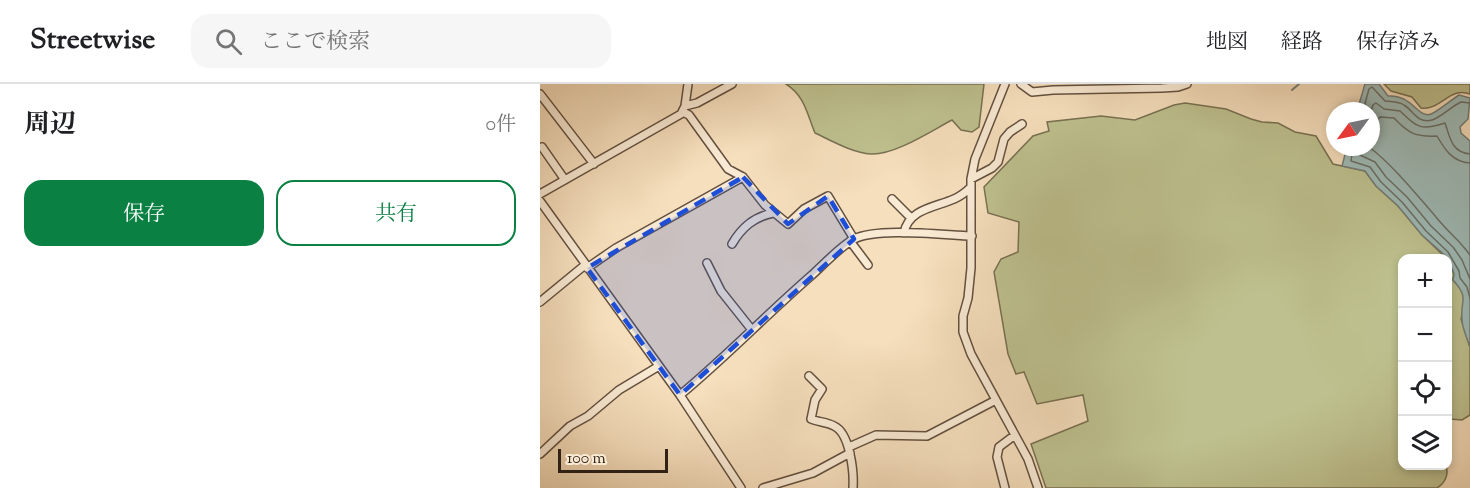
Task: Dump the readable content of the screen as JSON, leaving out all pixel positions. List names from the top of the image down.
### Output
{
  "scale_bar": "100 m",
  "north": "bottom left",
  "page": {
    "header": "Streetwise",
    "search": "ここで検索",
    "nav": ["地図", "経路", "保存済み"],
    "heading": ["周辺", "0件"],
    "buttons": ["保存", "共有"],
    "map_buttons": ["+", "−"],
    "scale": "100 m"
  }
}
